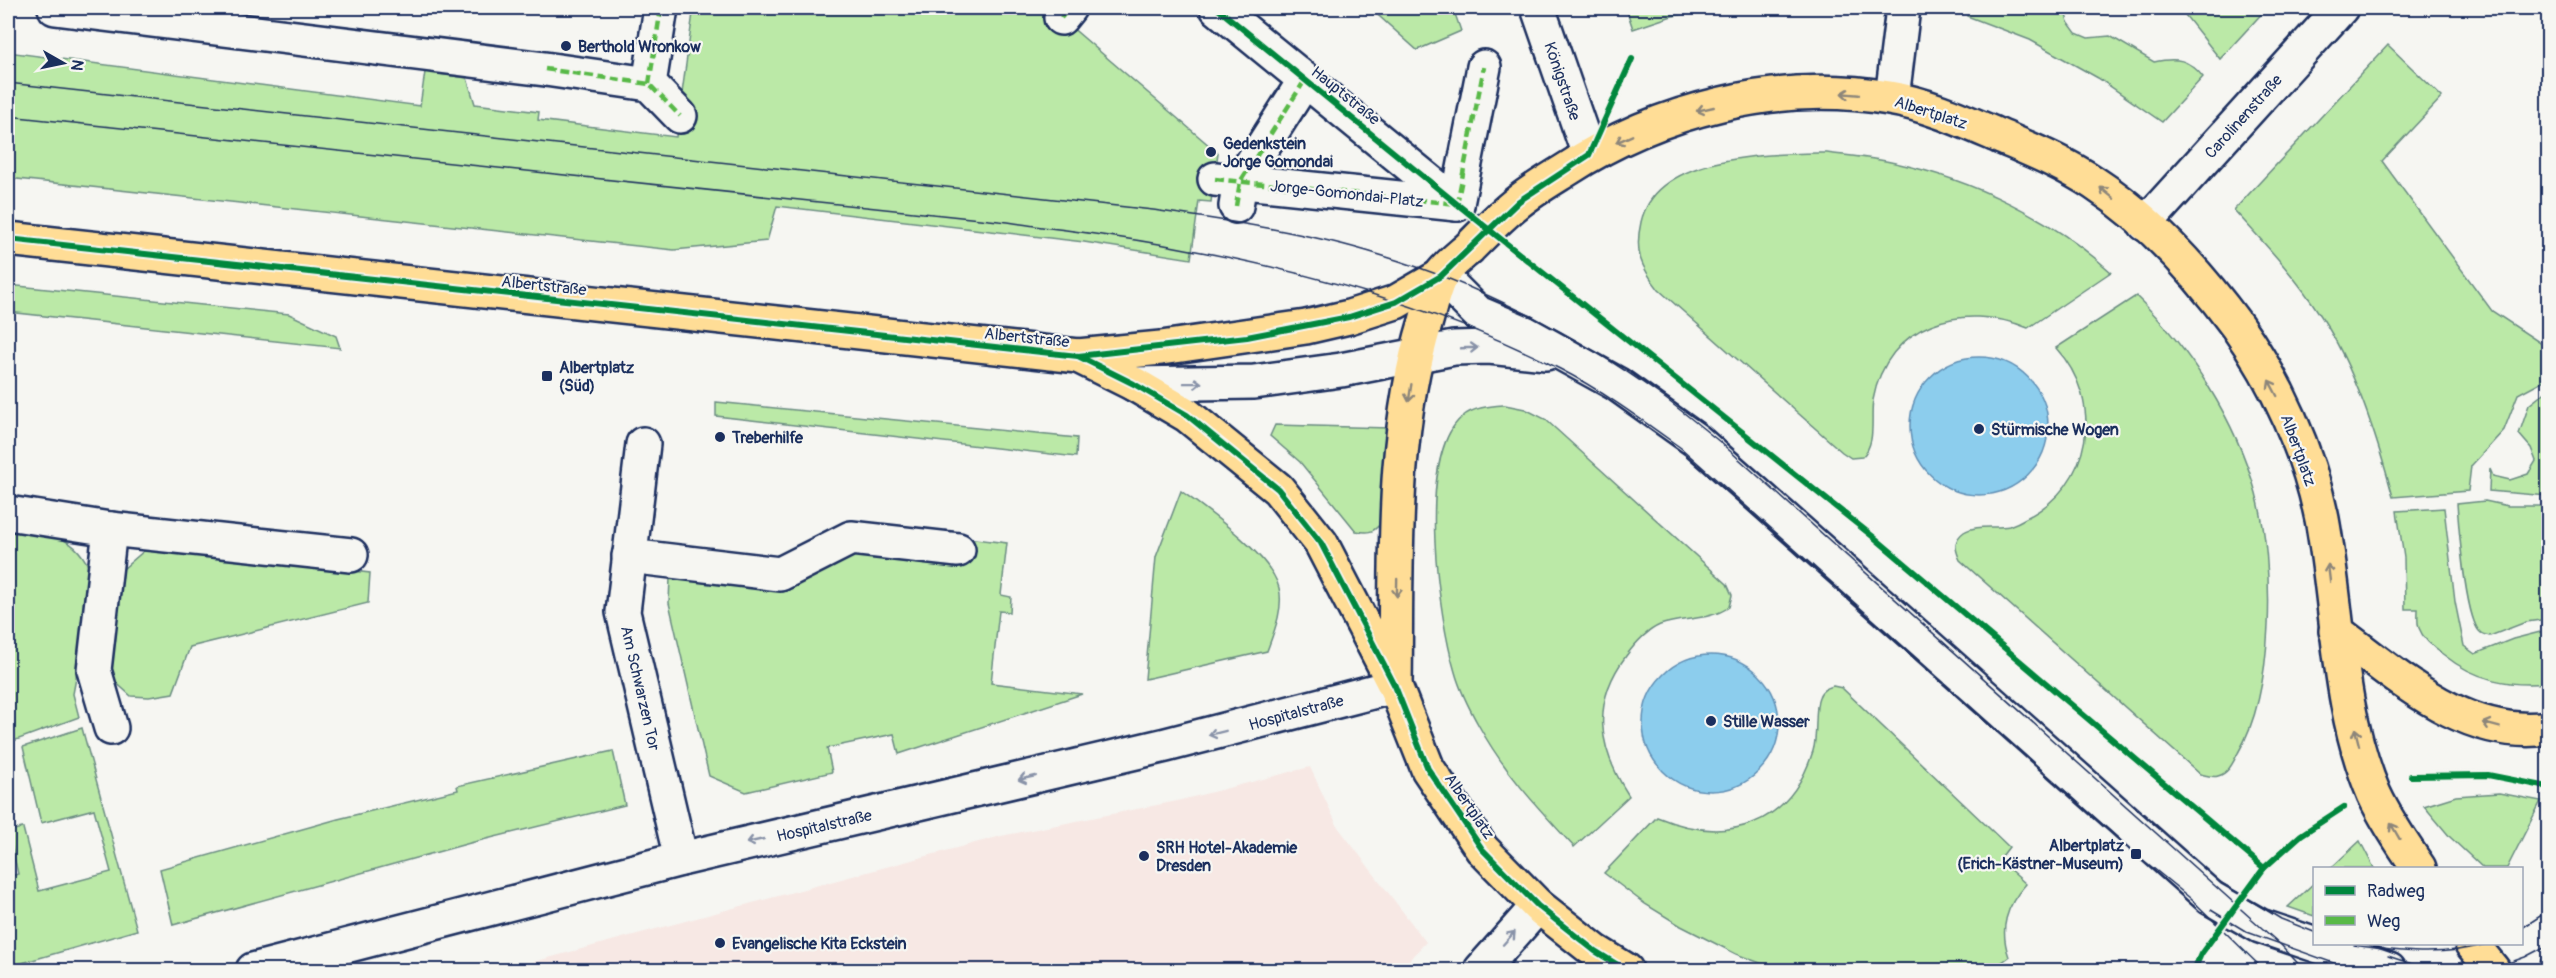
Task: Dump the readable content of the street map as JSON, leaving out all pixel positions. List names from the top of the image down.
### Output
{
  "streets": {
    "main road": ["Albertplatz", "Albertstraße"],
    "street": [
      "Königstraße",
      "Hauptstraße",
      "Carolinenstraße",
      "Jorge-Gomondai-Platz",
      "Am Schwarzen Tor",
      "Hospitalstraße"
    ]
  },
  "crossings": [
    ["Königstraße", "Albertplatz"],
    ["Hauptstraße", "Jorge-Gomondai-Platz"],
    ["Albertplatz", "Carolinenstraße"],
    ["Albertplatz", "Albertstraße"],
    ["Albertplatz", "Hospitalstraße"],
    ["Am Schwarzen Tor", "Hospitalstraße"]
  ],
  "places": {
    "other": [
      "Berthold Wronkow",
      "Gedenkstein Jorge Gomondai",
      "Stürmische Wogen",
      "Treberhilfe",
      "Stille Wasser",
      "SRH Hotel-Akademie Dresden",
      "Evangelische Kita Eckstein"
    ],
    "transit": ["Albertplatz (Süd)", "Albertplatz (Erich-Kästner-Museum)"]
  },
  "legend": ["Radweg", "Weg"],
  "north": "right"
}
